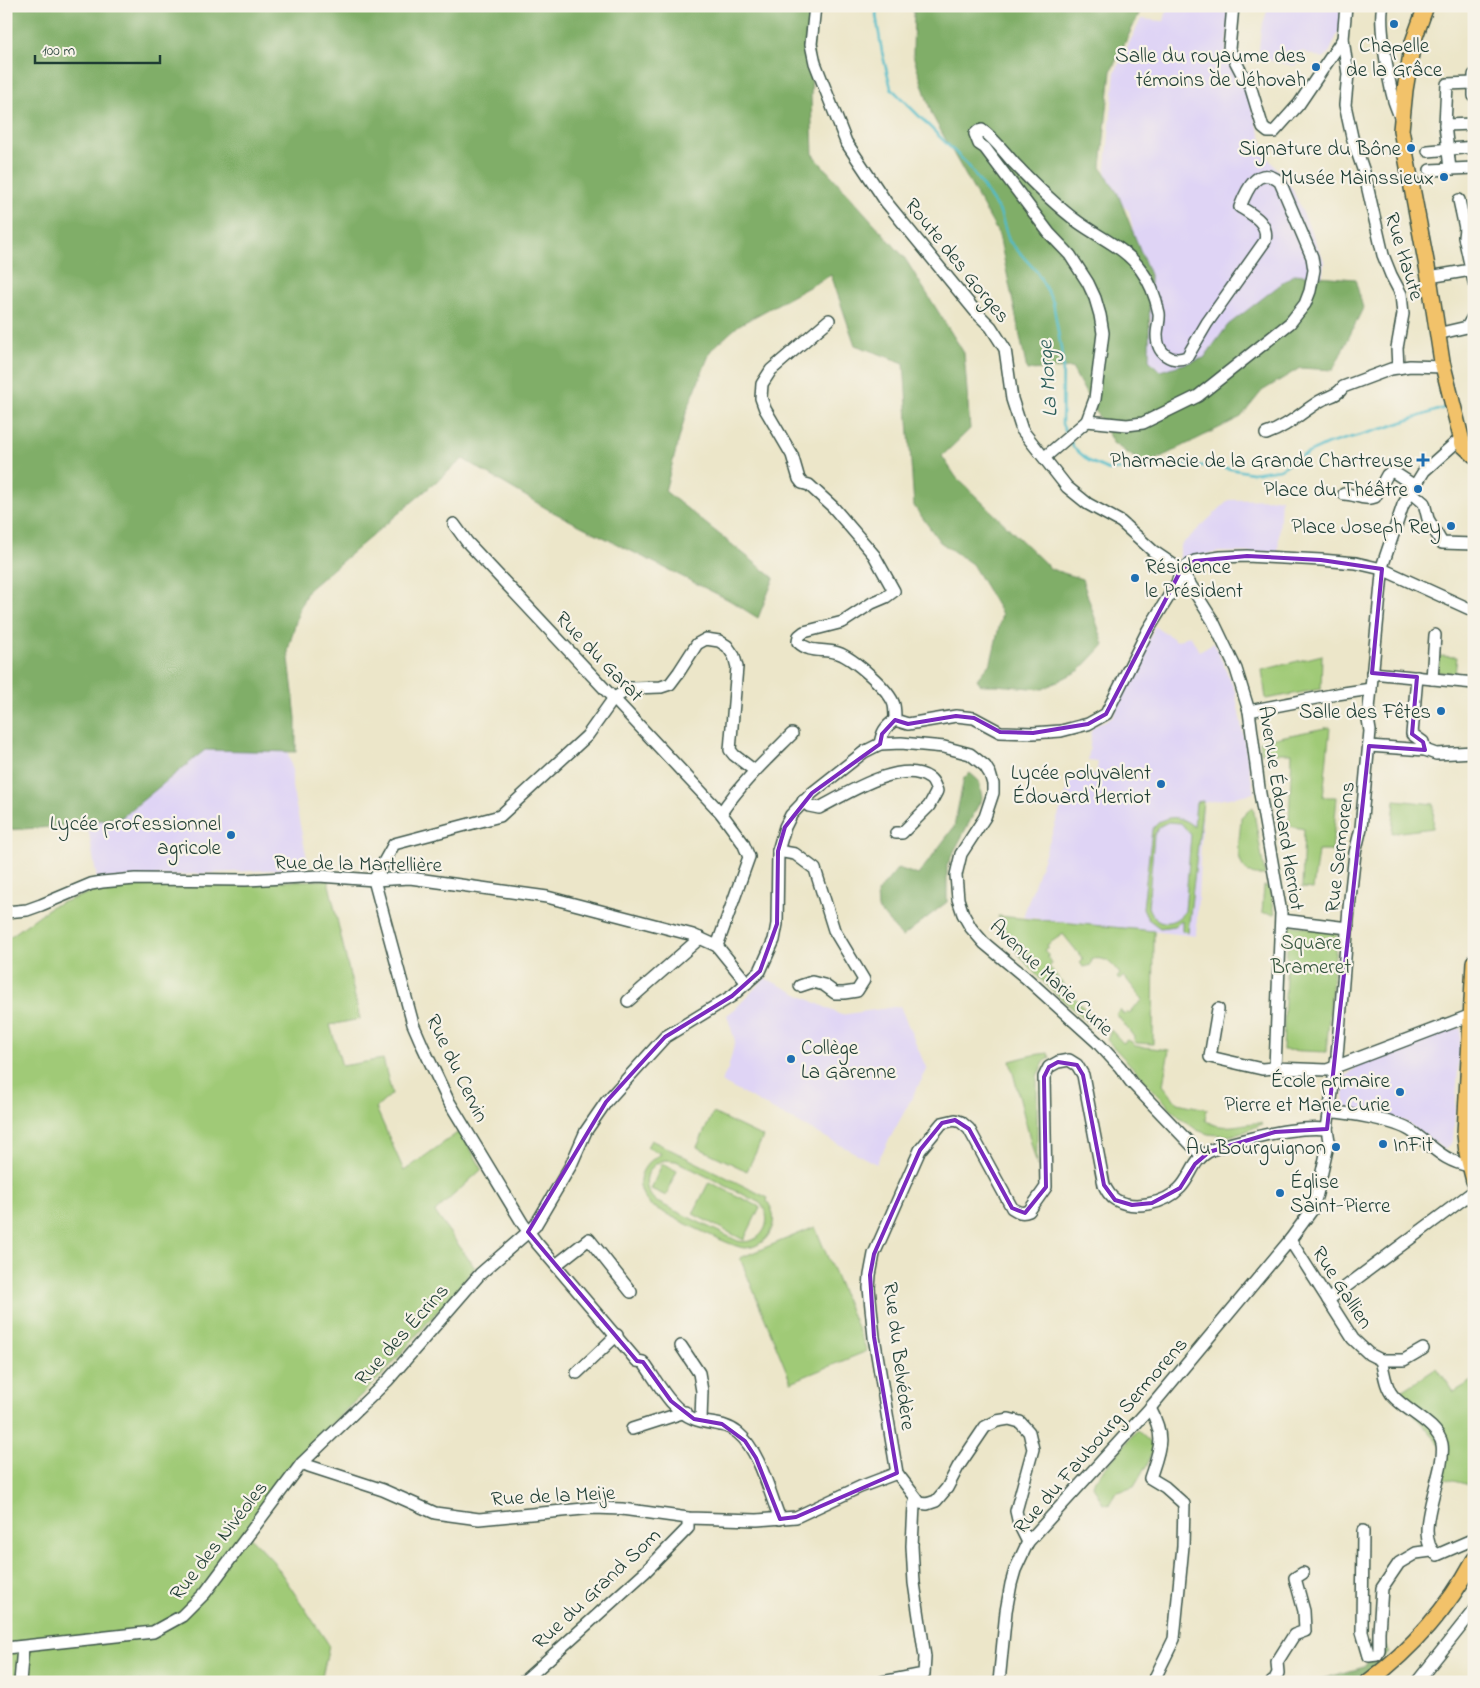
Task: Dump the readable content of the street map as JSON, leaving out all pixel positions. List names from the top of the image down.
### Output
{
  "streets": {
    "street": [
      "Rue Haute",
      "Route des Gorges",
      "Rue du Garat",
      "Avenue Édouard Herriot",
      "Rue Sermorens",
      "Rue de la Martellière",
      "Avenue Marie Curie",
      "Rue du Cervin",
      "Rue Gallien",
      "Rue des Écrins",
      "Rue du Belvédère",
      "Rue du Faubourg Sermorens",
      "Rue de la Meije",
      "Rue des Nivéoles",
      "Rue du Grand Som"
    ]
  },
  "crossings": [
    ["Route des Gorges", "Avenue Édouard Herriot"],
    ["Rue du Garat", "Rue de la Martellière"],
    ["Rue Sermorens", "Rue Gallien"],
    ["Rue Sermorens", "Rue du Faubourg Sermorens"],
    ["Rue de la Martellière", "Avenue Marie Curie"],
    ["Rue de la Martellière", "Rue du Cervin"],
    ["Avenue Marie Curie", "Rue du Cervin"],
    ["Avenue Marie Curie", "Rue des Écrins"],
    ["Avenue Marie Curie", "Rue du Belvédère"],
    ["Rue du Cervin", "Rue des Écrins"],
    ["Rue du Cervin", "Rue de la Meije"],
    ["Rue Gallien", "Rue du Faubourg Sermorens"],
    ["Rue des Écrins", "Rue de la Meije"],
    ["Rue des Écrins", "Rue des Nivéoles"],
    ["Rue du Belvédère", "Rue de la Meije"],
    ["Rue de la Meije", "Rue des Nivéoles"],
    ["Rue de la Meije", "Rue du Grand Som"]
  ],
  "water": ["La Morge"],
  "parks": ["Square Brameret"],
  "places": {
    "other": [
      "Chapelle de la Grâce",
      "Salle du royaume des témoins de Jéhovah",
      "Signature du Bône",
      "Musée Mainssieux",
      "Place du Théâtre",
      "Place Joseph Rey",
      "Résidence le Président",
      "Salle des Fêtes",
      "Lycée polyvalent Édouard Herriot",
      "Lycée professionnel agricole",
      "Collège La Garenne",
      "École primaire Pierre et Marie Curie",
      "InFit",
      "Au Bourguignon",
      "Église Saint-Pierre"
    ],
    "health": ["Pharmacie de la Grande Chartreuse"]
  },
  "scale_bar": "100 m"
}
